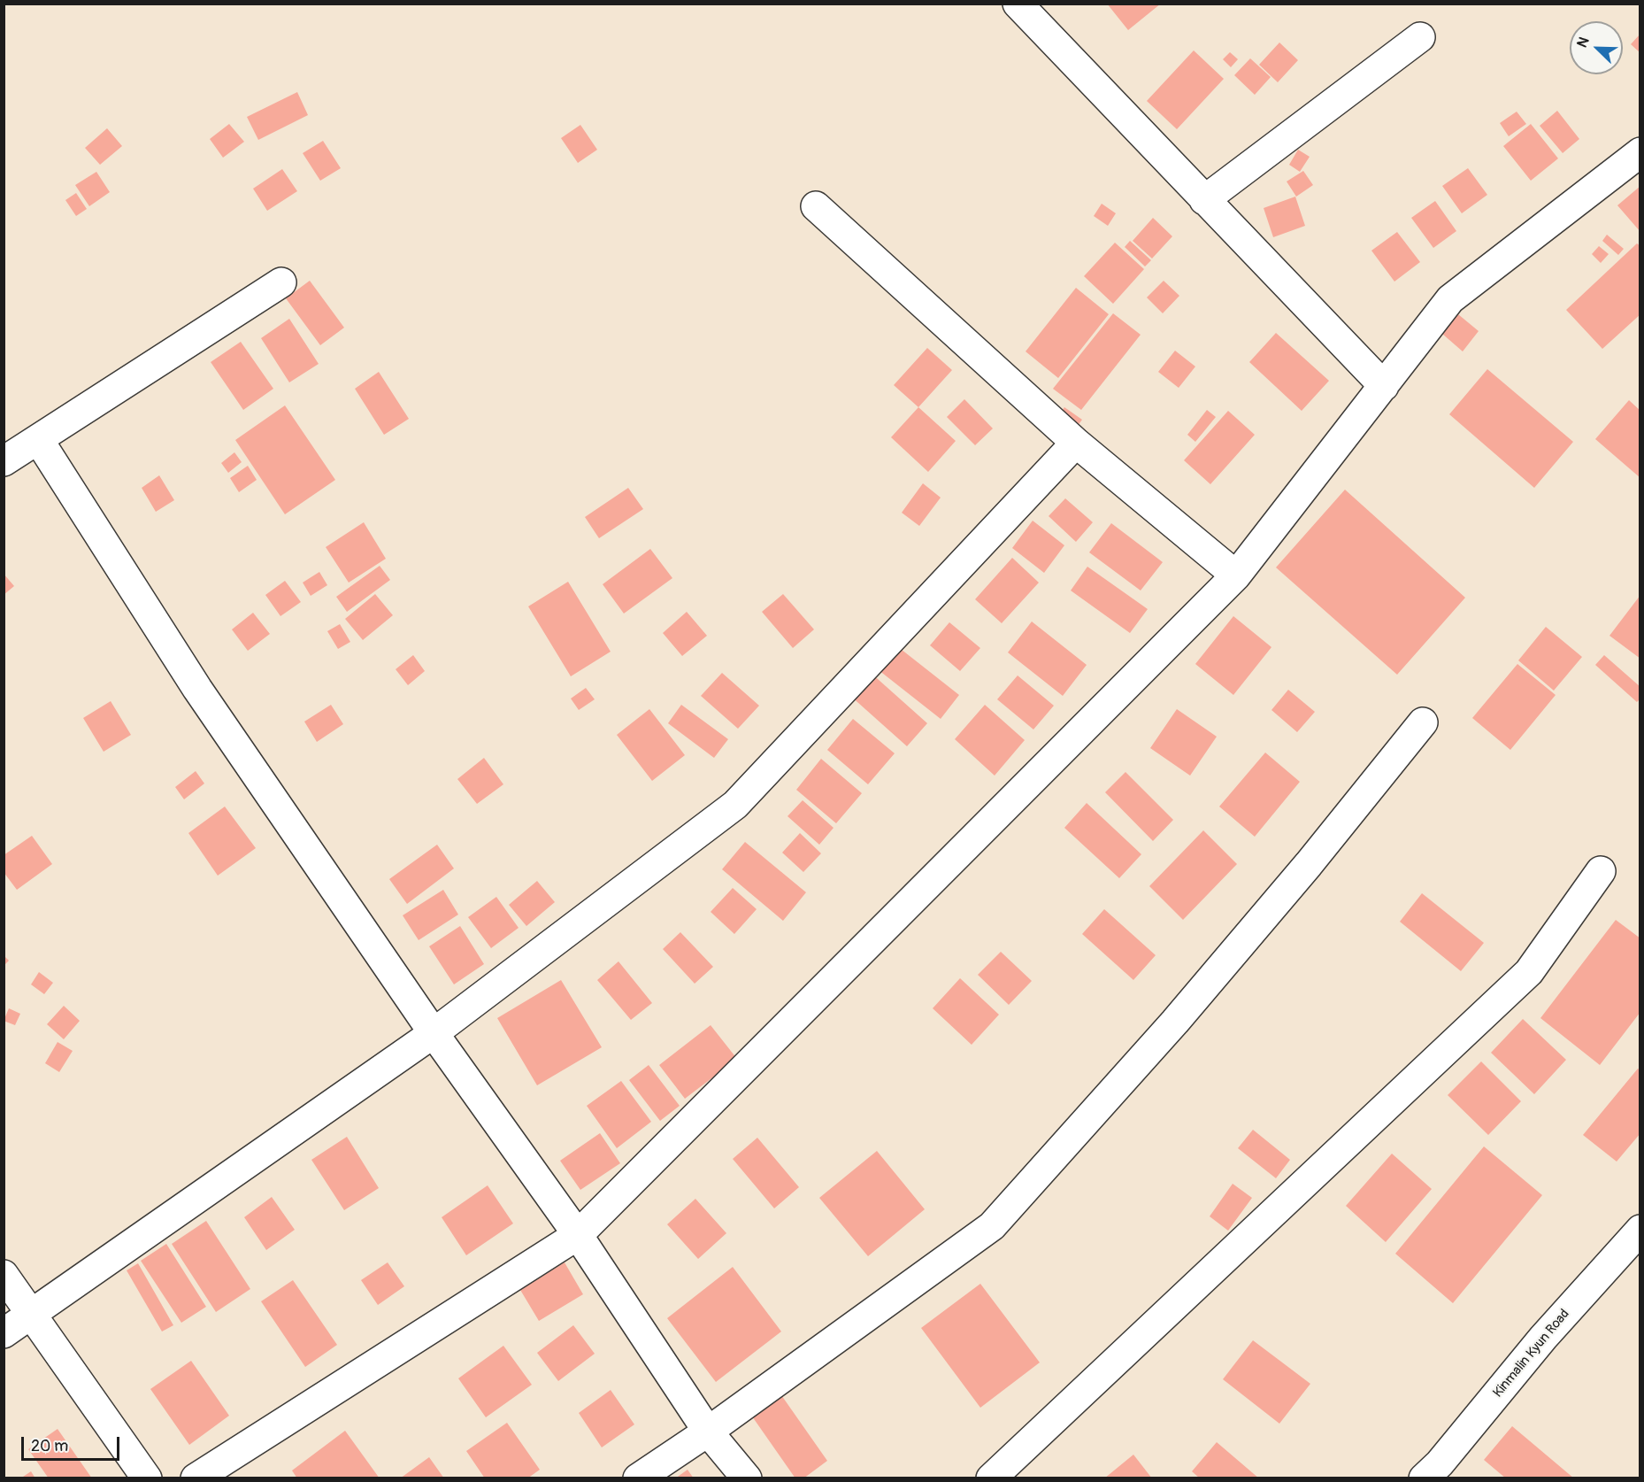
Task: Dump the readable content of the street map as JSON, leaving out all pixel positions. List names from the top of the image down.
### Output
{
  "streets": {
    "street": ["Kinmalin Kyun Road"]
  },
  "scale_bar": "20 m",
  "north": "top left"
}
